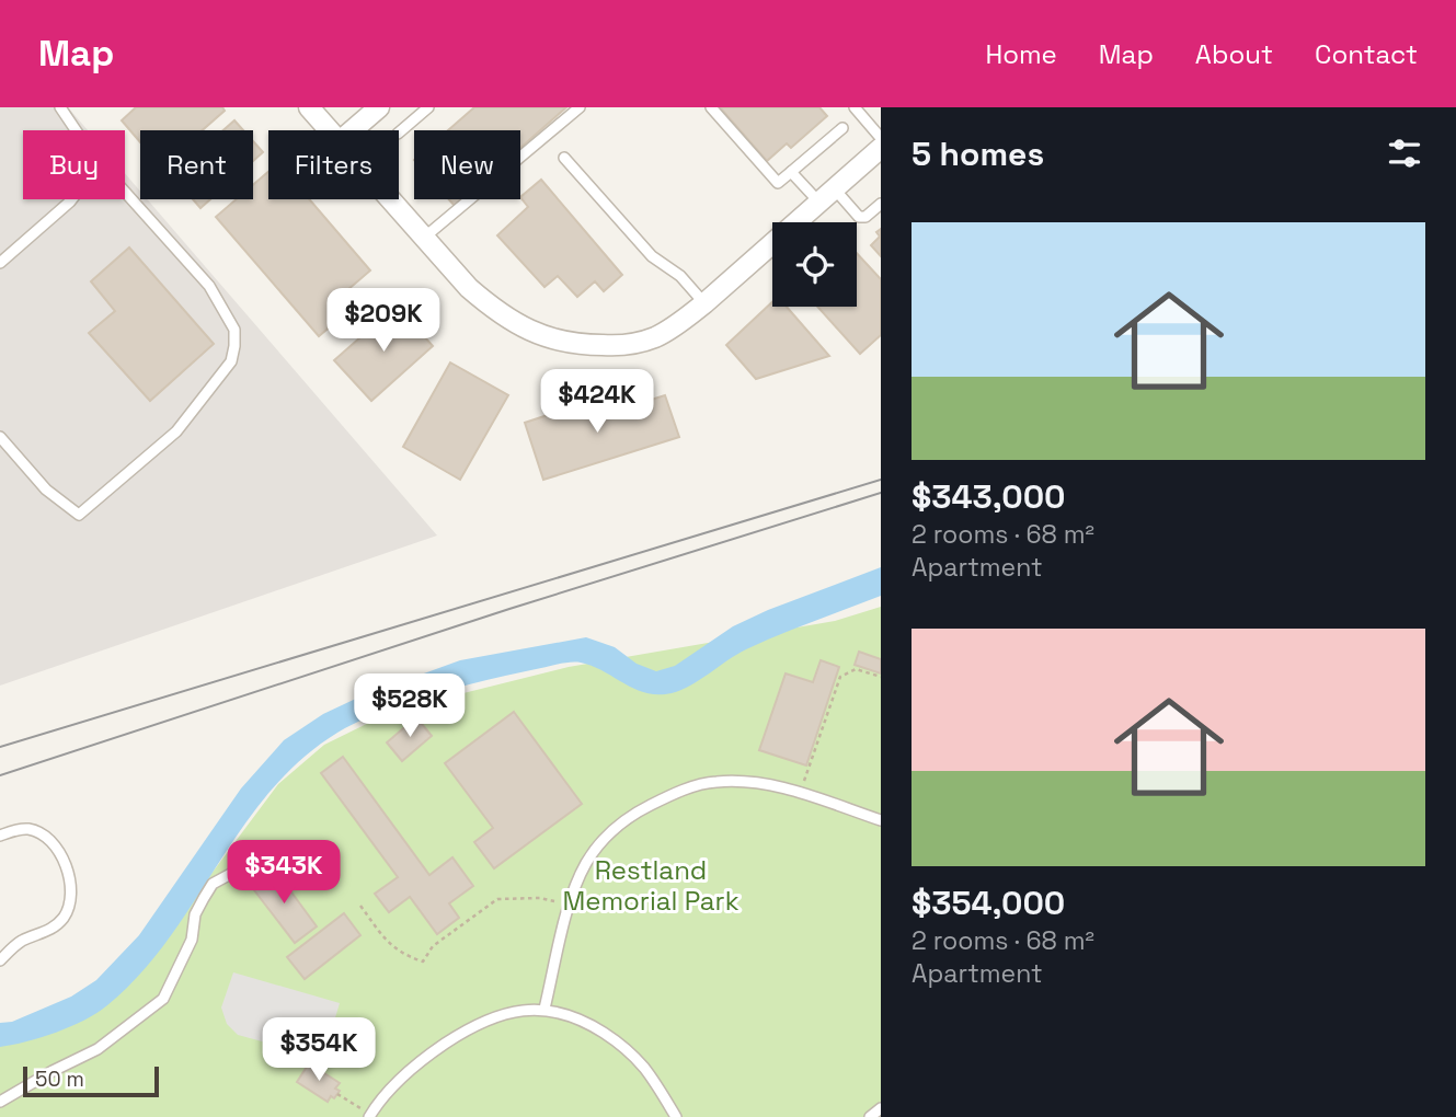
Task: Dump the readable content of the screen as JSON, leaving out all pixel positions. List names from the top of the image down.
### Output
{
  "parks": ["Restland Memorial Park"],
  "scale_bar": "50 m",
  "page": {
    "header": "Map",
    "nav": [
      "Home",
      "Map",
      "About",
      "Contact"
    ],
    "heading": "5 homes",
    "chip": [
      "Buy",
      "Rent",
      "Filters",
      "New"
    ],
    "list": [
      {
        "name": "$343,000",
        "note": "2 rooms · 68 m² · Apartment"
      },
      {
        "name": "$354,000",
        "note": "2 rooms · 68 m² · Apartment"
      }
    ],
    "price": [
      "$209K",
      "$424K",
      "$528K",
      "$343K",
      "$354K"
    ],
    "scale": "50 m"
  }
}
